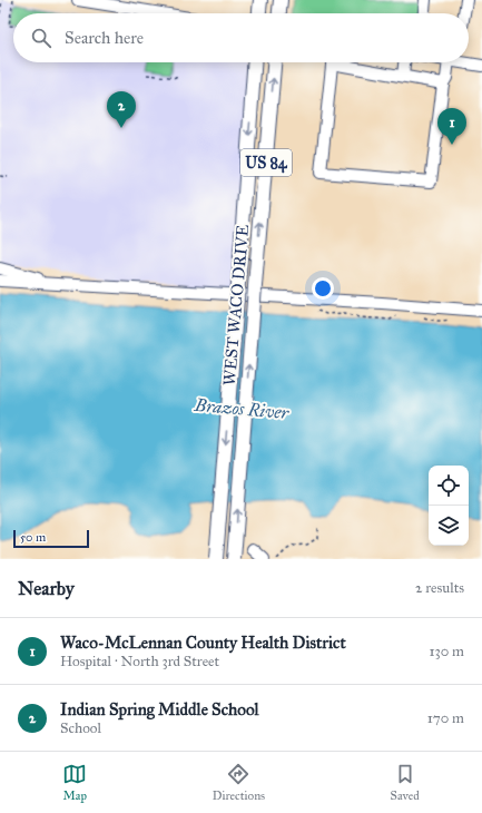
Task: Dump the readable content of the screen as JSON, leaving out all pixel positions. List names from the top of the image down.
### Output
{
  "streets": {
    "main road": ["US 84", "WEST WACO DRIVE"]
  },
  "water": ["Brazos River"],
  "scale_bar": "50 m",
  "page": {
    "search": "Search here",
    "pins": ["2", "1"],
    "scale": "50 m",
    "heading": ["Nearby", "2 results"],
    "list": [
      {
        "mark": "1",
        "name": "Waco-McLennan County Health District",
        "note": "Hospital · North 3rd Street",
        "value": "130 m"
      },
      {
        "mark": "2",
        "name": "Indian Spring Middle School",
        "note": "School",
        "value": "170 m"
      }
    ],
    "nav": ["Map", "Directions", "Saved"]
  }
}
